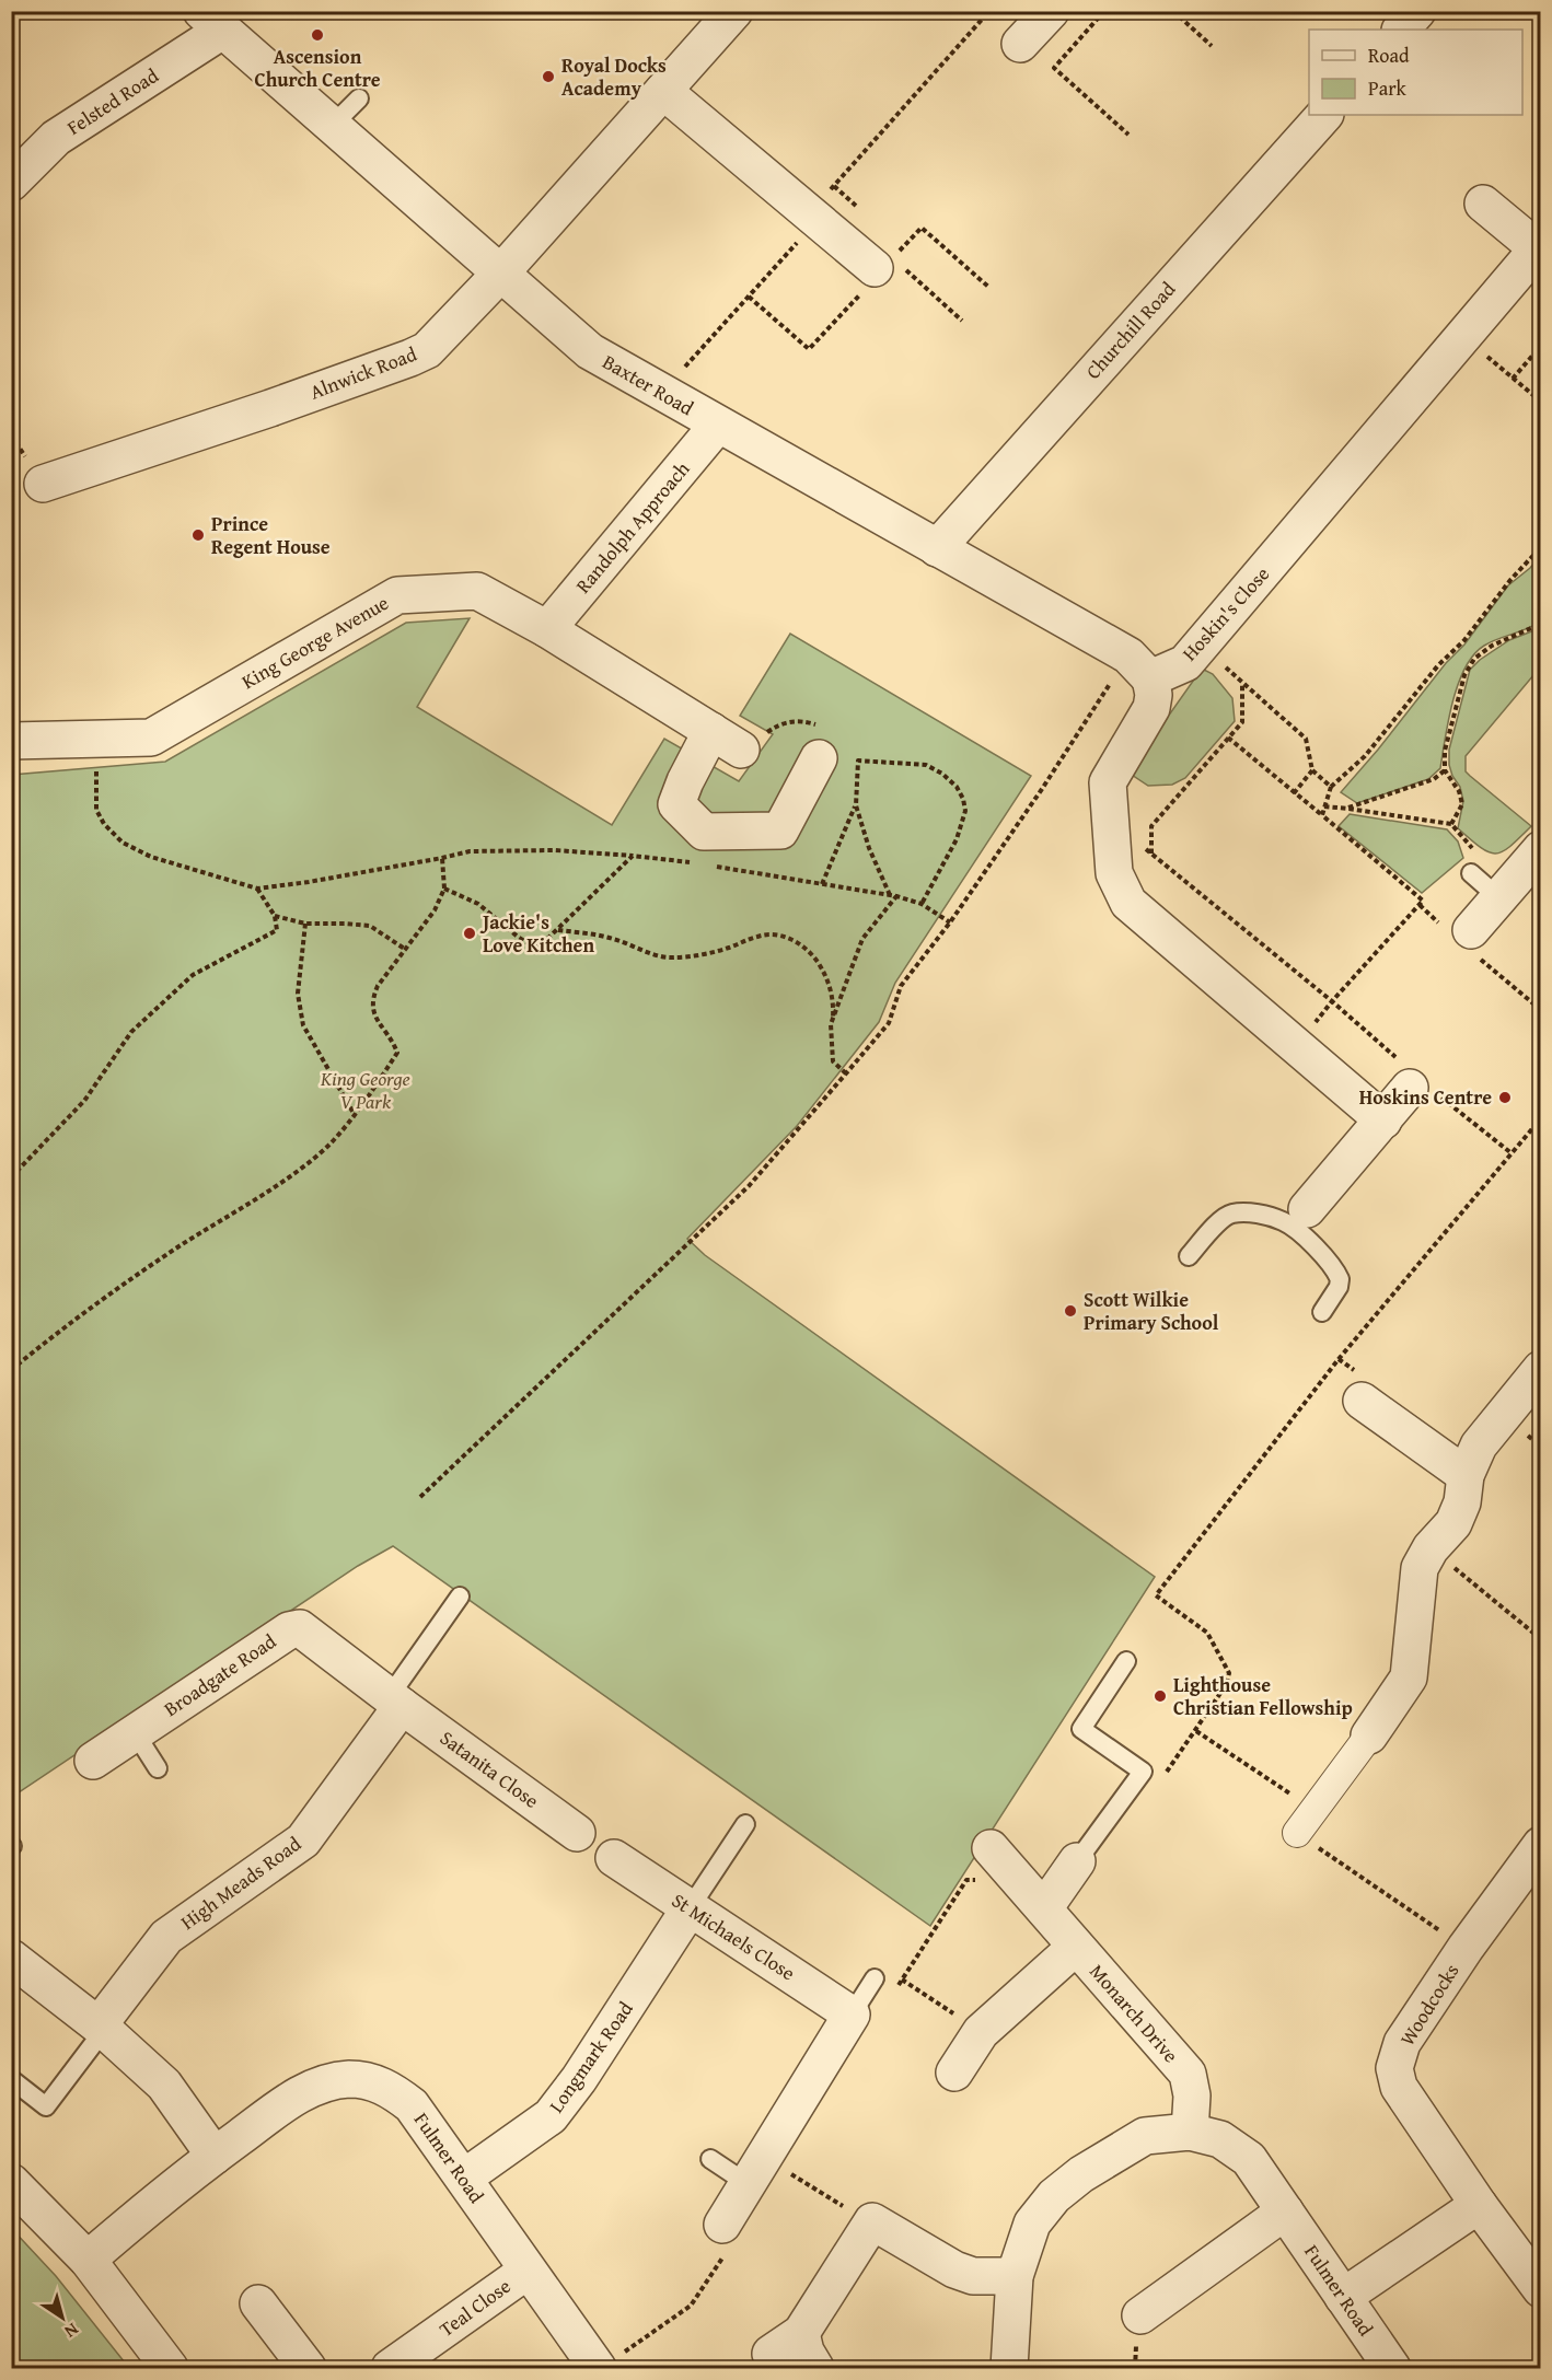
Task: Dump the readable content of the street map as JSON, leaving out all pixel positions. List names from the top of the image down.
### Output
{
  "streets": {
    "street": [
      "Felsted Road",
      "Churchill Road",
      "Alnwick Road",
      "Baxter Road",
      "Randolph Approach",
      "Hoskin's Close",
      "King George Avenue",
      "Broadgate Road",
      "Satanita Close",
      "High Meads Road",
      "St Michaels Close",
      "Woodcocks",
      "Monarch Drive",
      "Longmark Road",
      "Fulmer Road",
      "Teal Close"
    ]
  },
  "crossings": [
    ["Felsted Road", "Baxter Road"],
    ["Churchill Road", "Baxter Road"],
    ["Alnwick Road", "Baxter Road"],
    ["Baxter Road", "Randolph Approach"],
    ["Baxter Road", "Hoskin's Close"],
    ["Randolph Approach", "King George Avenue"],
    ["Broadgate Road", "Satanita Close"],
    ["Broadgate Road", "High Meads Road"],
    ["Satanita Close", "High Meads Road"],
    ["St Michaels Close", "Longmark Road"],
    ["Monarch Drive", "Fulmer Road"],
    ["Longmark Road", "Fulmer Road"],
    ["Fulmer Road", "Teal Close"]
  ],
  "parks": ["King George V Park"],
  "places": [
    "Ascension Church Centre",
    "Royal Docks Academy",
    "Prince Regent House",
    "Jackie's Love Kitchen",
    "Hoskins Centre",
    "Scott Wilkie Primary School",
    "Lighthouse Christian Fellowship"
  ],
  "legend": ["Road", "Park"],
  "north": "bottom right"
}
